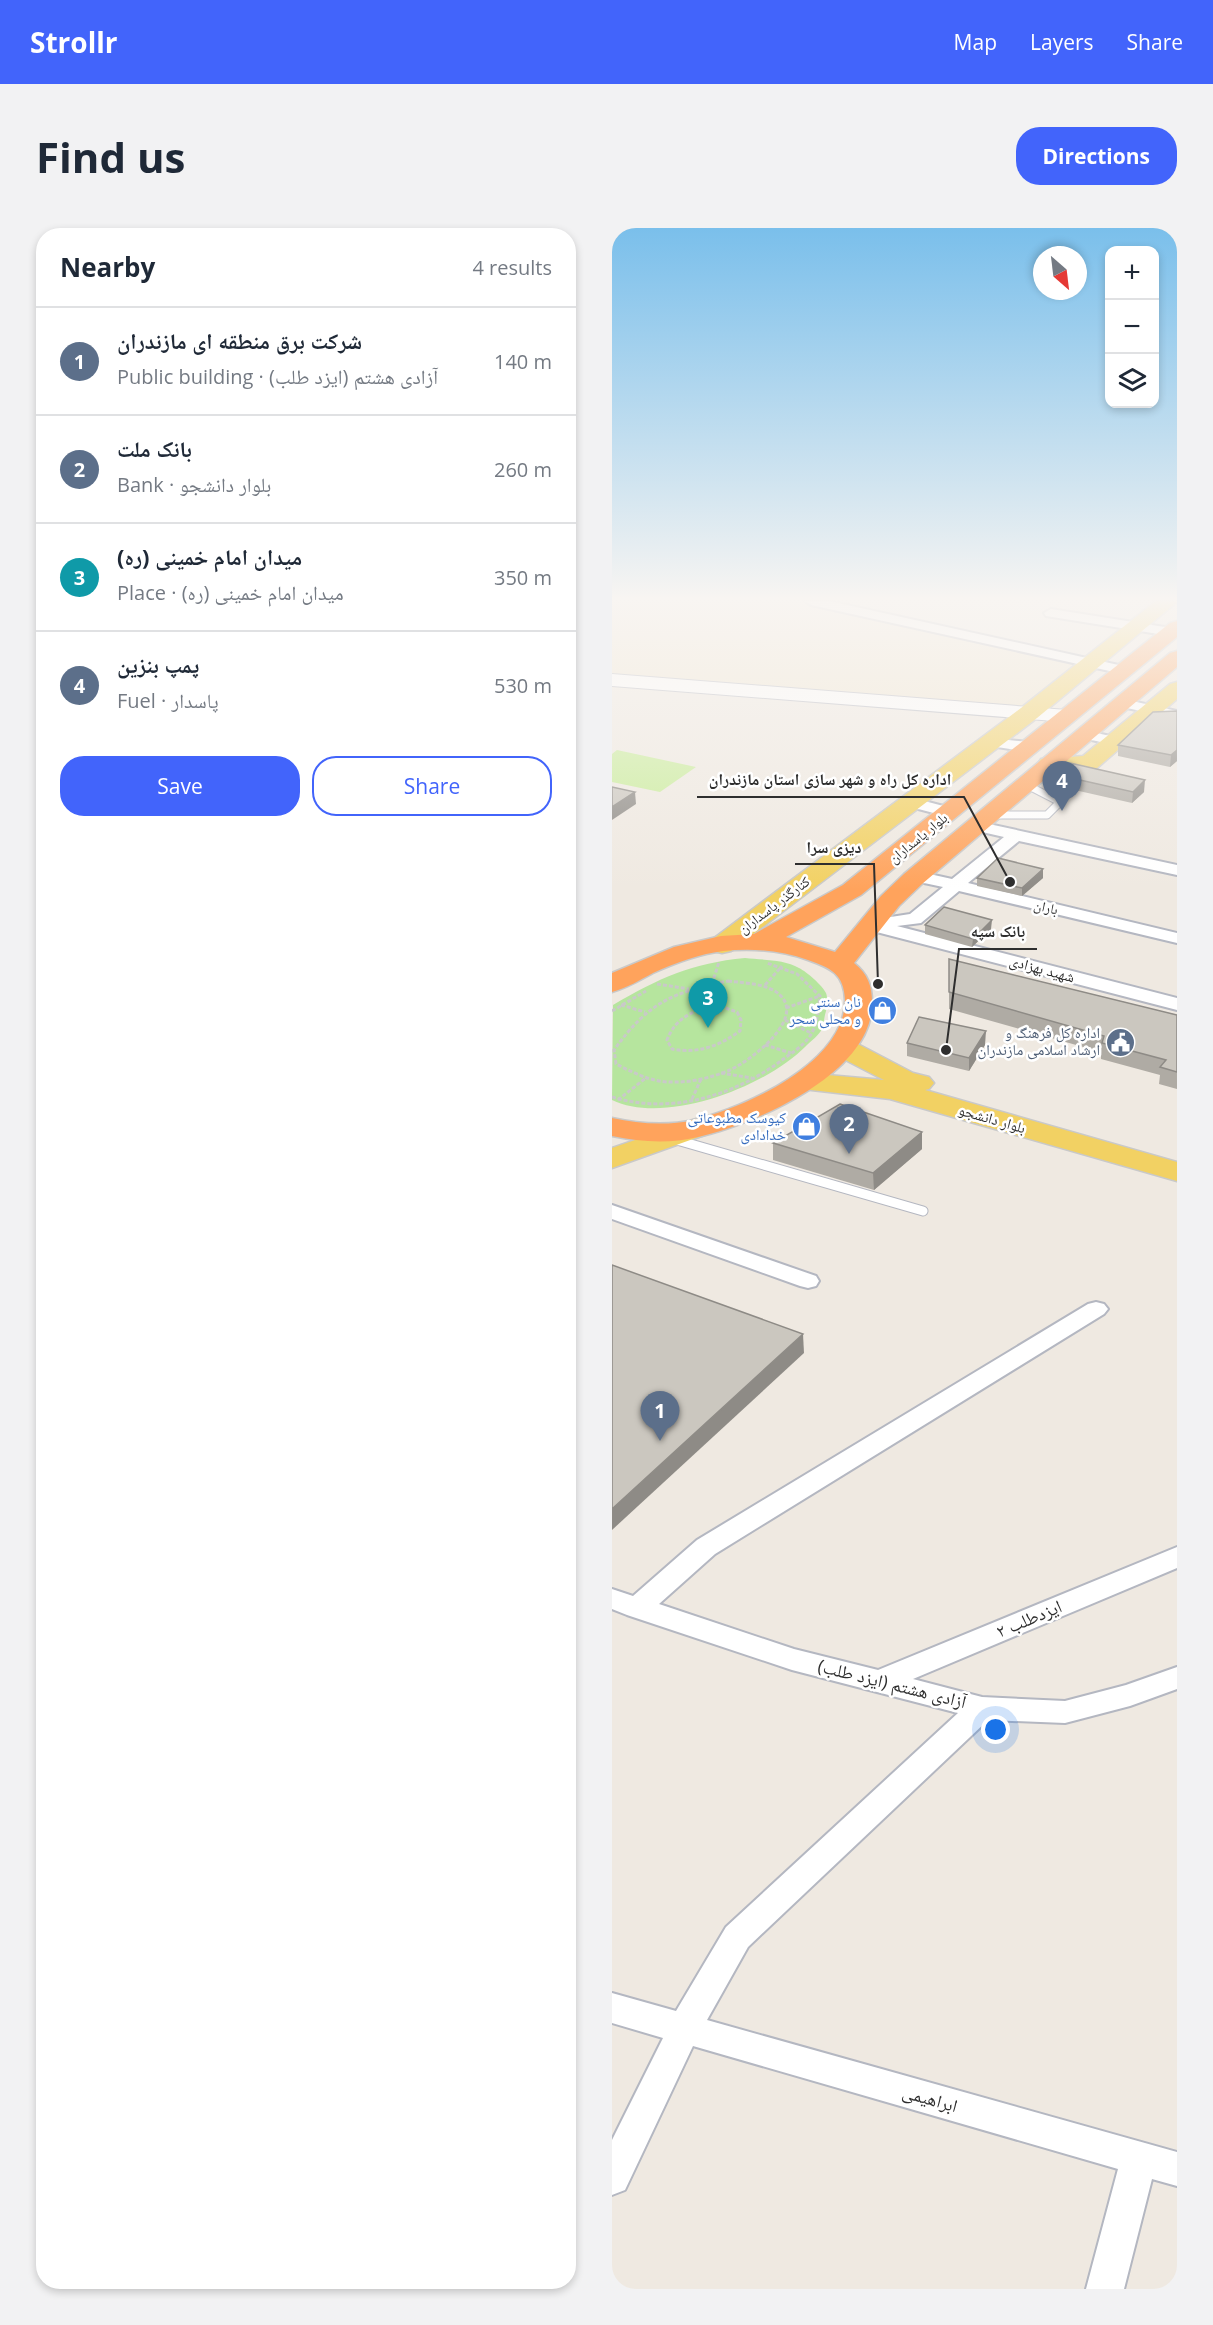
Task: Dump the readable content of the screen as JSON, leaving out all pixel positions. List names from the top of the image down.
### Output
{
  "streets": {
    "highway": ["بلوار پاسداران"],
    "main road": ["کنارگذر پاسداران", "بلوار دانشجو"],
    "street": [
      "باران",
      "شهید بهزادی",
      "ایزدطلب ۲",
      "آزادی هشتم (ایزد طلب)",
      "ابراهیمی"
    ]
  },
  "crossings": [
    ["بلوار پاسداران", "باران"],
    ["بلوار پاسداران", "شهید بهزادی"],
    ["ایزدطلب ۲", "آزادی هشتم (ایزد طلب)"]
  ],
  "places": {
    "other": ["اداره کل راه و شهر سازی استان مازندران", "دیزی سرا", "بانک سپه"],
    "shop": ["نان سنتی و محلی سحر", "کیوسک مطبوعاتی خدادادی"],
    "public building": ["اداره کل فرهنگ و ارشاد اسلامی مازندران"]
  },
  "north": "bottom right",
  "page": {
    "header": "Strollr",
    "nav": ["Map", "Layers", "Share"],
    "buttons": [
      "Directions",
      ["Save", "Share"]
    ],
    "title": "Find us",
    "heading": ["Nearby", "4 results"],
    "map_buttons": ["+", "−"],
    "list": [
      {
        "mark": "1",
        "name": "شرکت برق منطقه ای مازندران",
        "note": "Public building · آزادی هشتم (ایزد طلب)",
        "value": "140 m"
      },
      {
        "mark": "2",
        "name": "بانک ملت",
        "note": "Bank · بلوار دانشجو",
        "value": "260 m"
      },
      {
        "mark": "3",
        "name": "میدان امام خمینی (ره)",
        "note": "Place · میدان امام خمینی (ره)",
        "value": "350 m"
      },
      {
        "mark": "4",
        "name": "پمپ بنزین",
        "note": "Fuel · پاسدار",
        "value": "530 m"
      }
    ],
    "pins": [
      "4",
      "3",
      "2",
      "1"
    ]
  }
}
